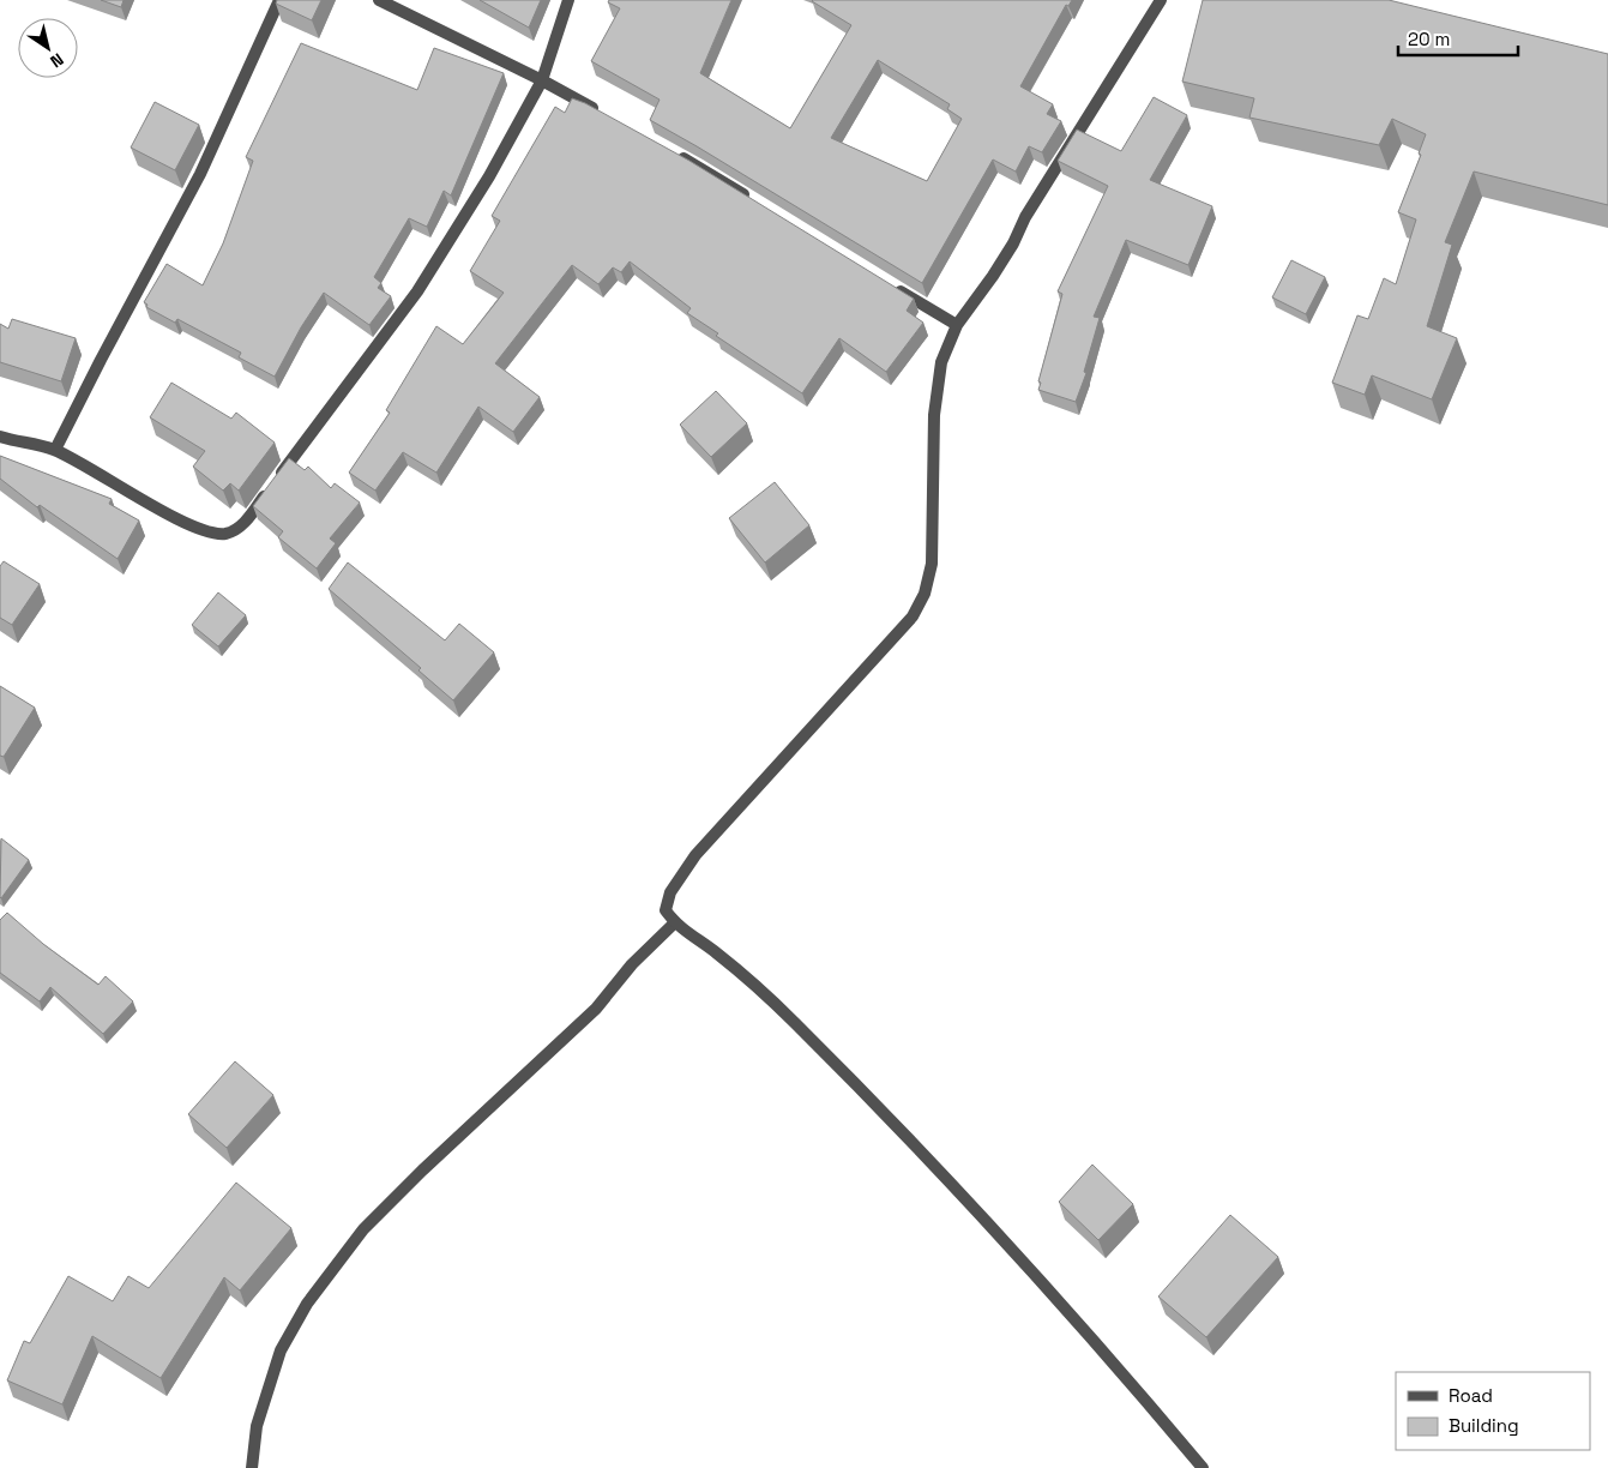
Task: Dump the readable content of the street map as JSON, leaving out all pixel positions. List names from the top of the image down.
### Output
{
  "legend": ["Road", "Building"],
  "scale_bar": "20 m",
  "north": "bottom right"
}
